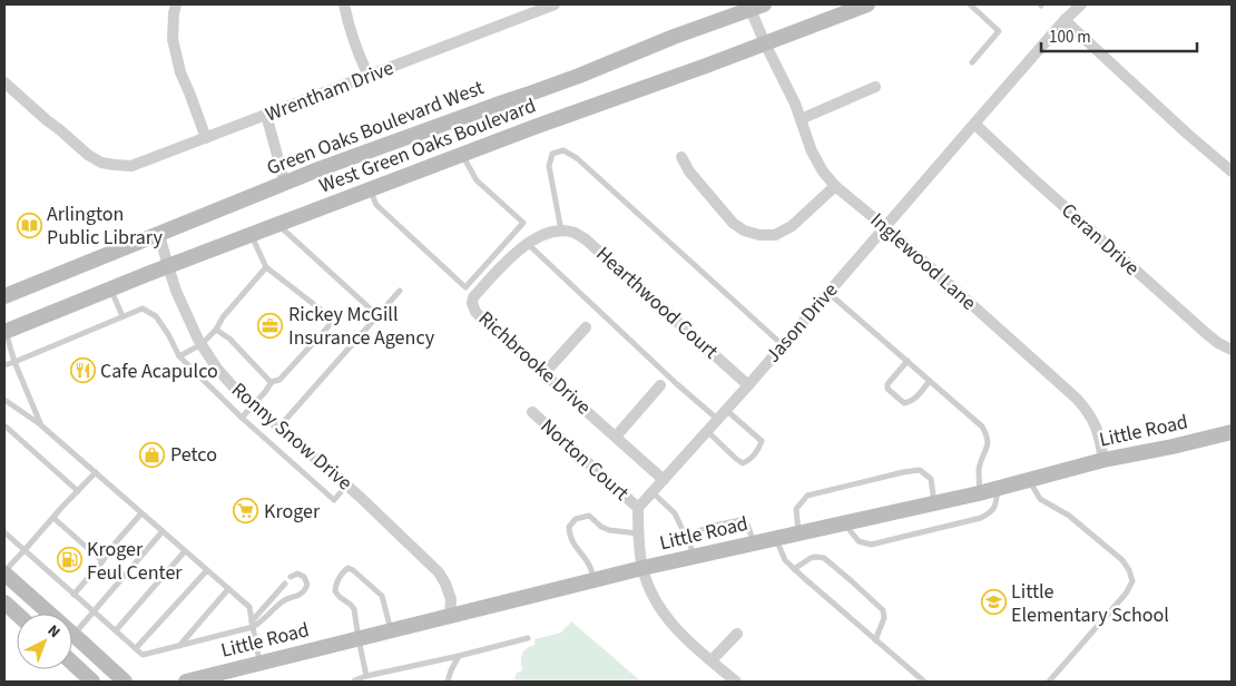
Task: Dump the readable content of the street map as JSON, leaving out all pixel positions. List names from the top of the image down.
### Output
{
  "streets": {
    "main road": ["Green Oaks Boulevard West", "West Green Oaks Boulevard", "Little Road"],
    "street": [
      "Wrentham Drive",
      "Ceran Drive",
      "Inglewood Lane",
      "Hearthwood Court",
      "Jason Drive",
      "Richbrooke Drive",
      "Ronny Snow Drive",
      "Norton Court"
    ]
  },
  "crossings": [
    ["Green Oaks Boulevard West", "Inglewood Lane"],
    ["Green Oaks Boulevard West", "Ronny Snow Drive"],
    ["West Green Oaks Boulevard", "Inglewood Lane"],
    ["West Green Oaks Boulevard", "Ronny Snow Drive"],
    ["Ceran Drive", "Jason Drive"],
    ["Inglewood Lane", "Jason Drive"],
    ["Inglewood Lane", "Little Road"],
    ["Hearthwood Court", "Jason Drive"],
    ["Hearthwood Court", "Richbrooke Drive"],
    ["Jason Drive", "Richbrooke Drive"],
    ["Jason Drive", "Norton Court"],
    ["Little Road", "Ronny Snow Drive"]
  ],
  "places": {
    "library": ["Arlington Public Library"],
    "office": ["Rickey McGill Insurance Agency"],
    "restaurant": ["Cafe Acapulco"],
    "shop": ["Petco"],
    "supermarket": ["Kroger"],
    "fuel station": ["Kroger Feul Center"],
    "school or university": ["Little Elementary School"]
  },
  "scale_bar": "100 m",
  "north": "top right"
}
